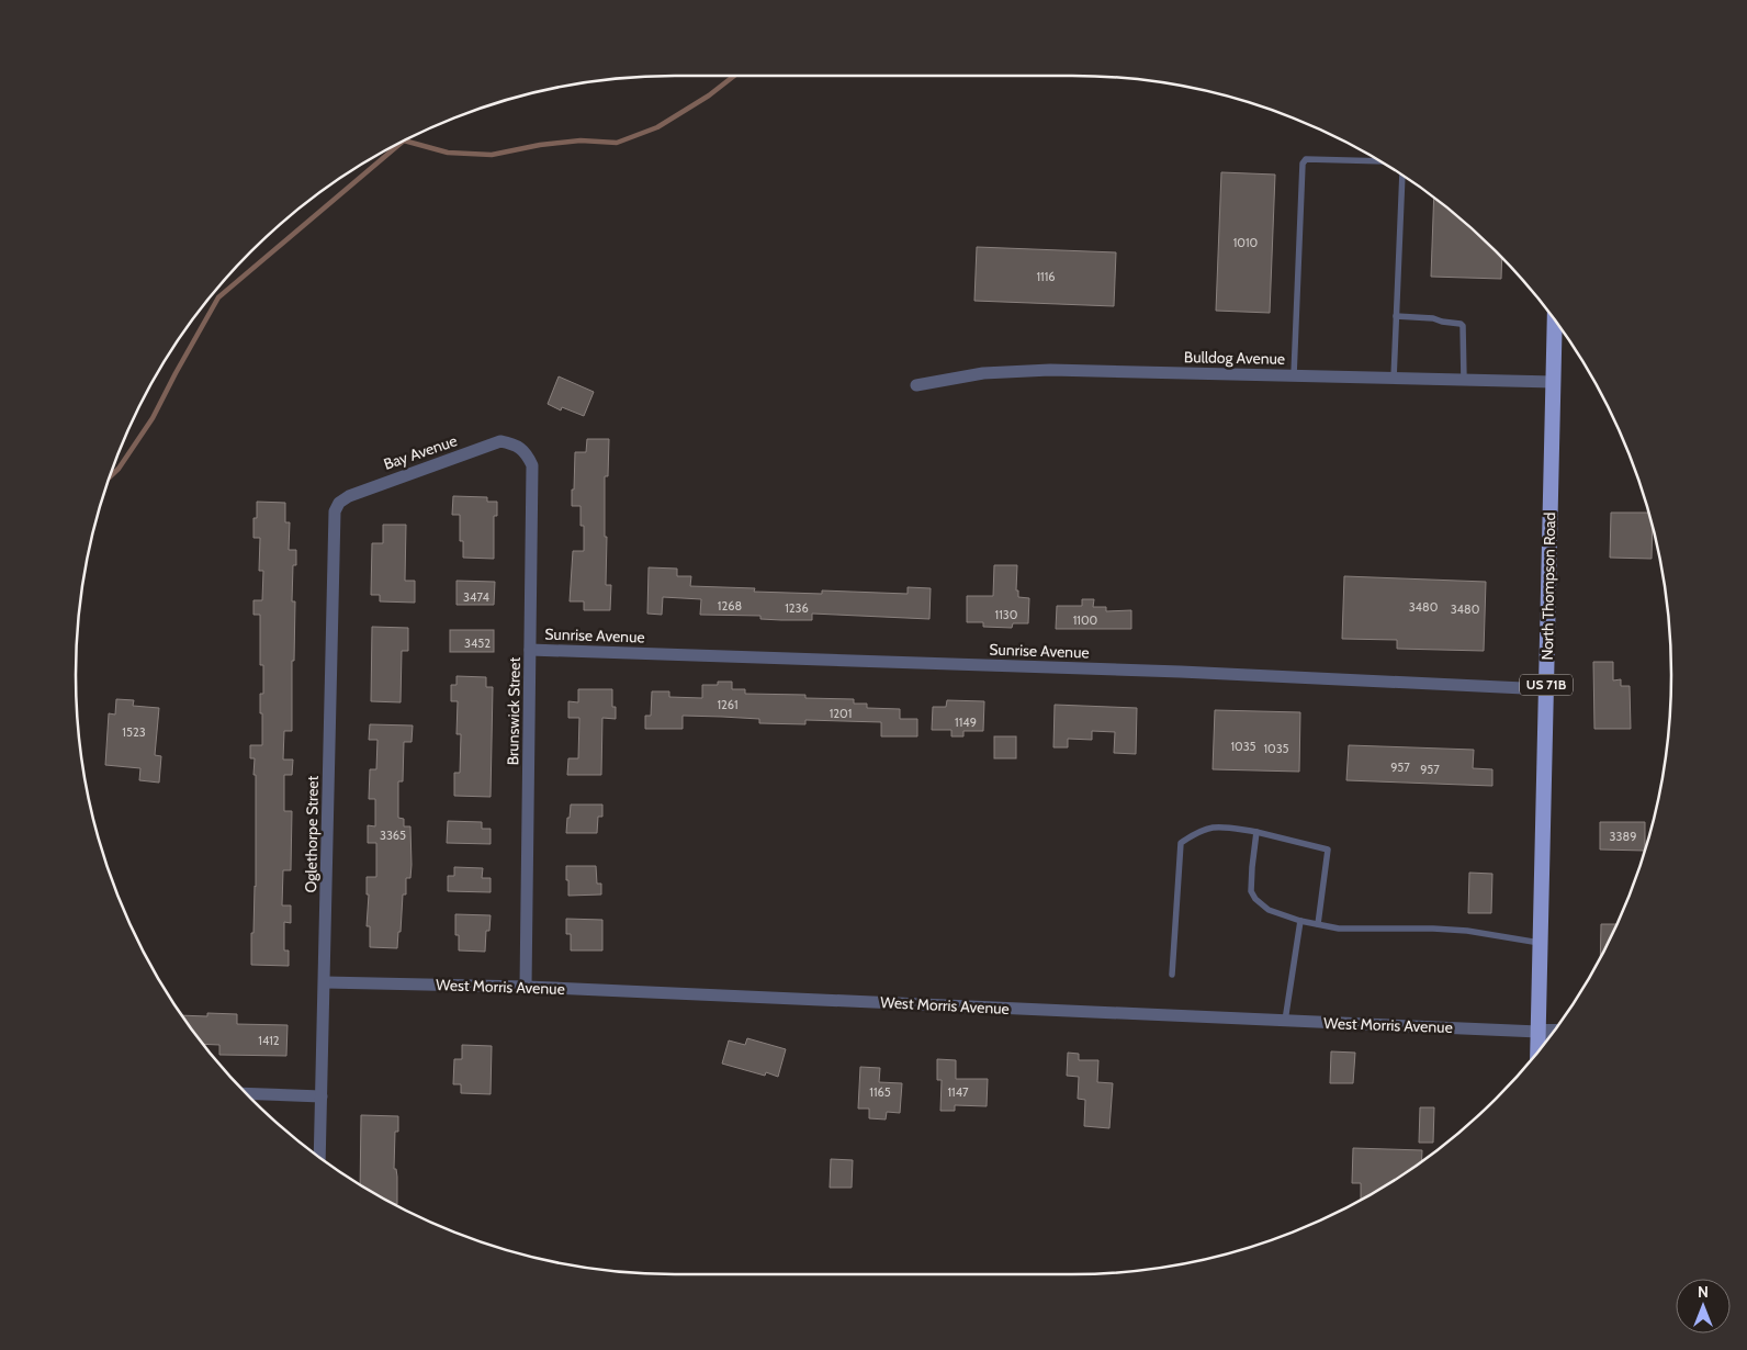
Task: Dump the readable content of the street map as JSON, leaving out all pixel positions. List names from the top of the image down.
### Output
{
  "streets": {
    "main road": ["North Thompson Road", "US 71B"],
    "street": [
      "Bulldog Avenue",
      "Bay Avenue",
      "Sunrise Avenue",
      "Brunswick Street",
      "Oglethorpe Street",
      "West Morris Avenue"
    ]
  },
  "crossings": [
    ["Bulldog Avenue", "North Thompson Road"],
    ["Bay Avenue", "Brunswick Street"],
    ["Bay Avenue", "Oglethorpe Street"],
    ["North Thompson Road", "Sunrise Avenue"],
    ["North Thompson Road", "West Morris Avenue"],
    ["Sunrise Avenue", "Brunswick Street"],
    ["Brunswick Street", "West Morris Avenue"],
    ["Oglethorpe Street", "West Morris Avenue"]
  ],
  "house_numbers": [
    "1010",
    "1116",
    "3474",
    "1268",
    "3480",
    "1236",
    "3480",
    "1130",
    "1100",
    "3452",
    "1261",
    "1201",
    "1149",
    "1523",
    "1035",
    "1035",
    "957",
    "957",
    "3365",
    "3389",
    "1412",
    "1165",
    "1147"
  ],
  "north": "top"
}
